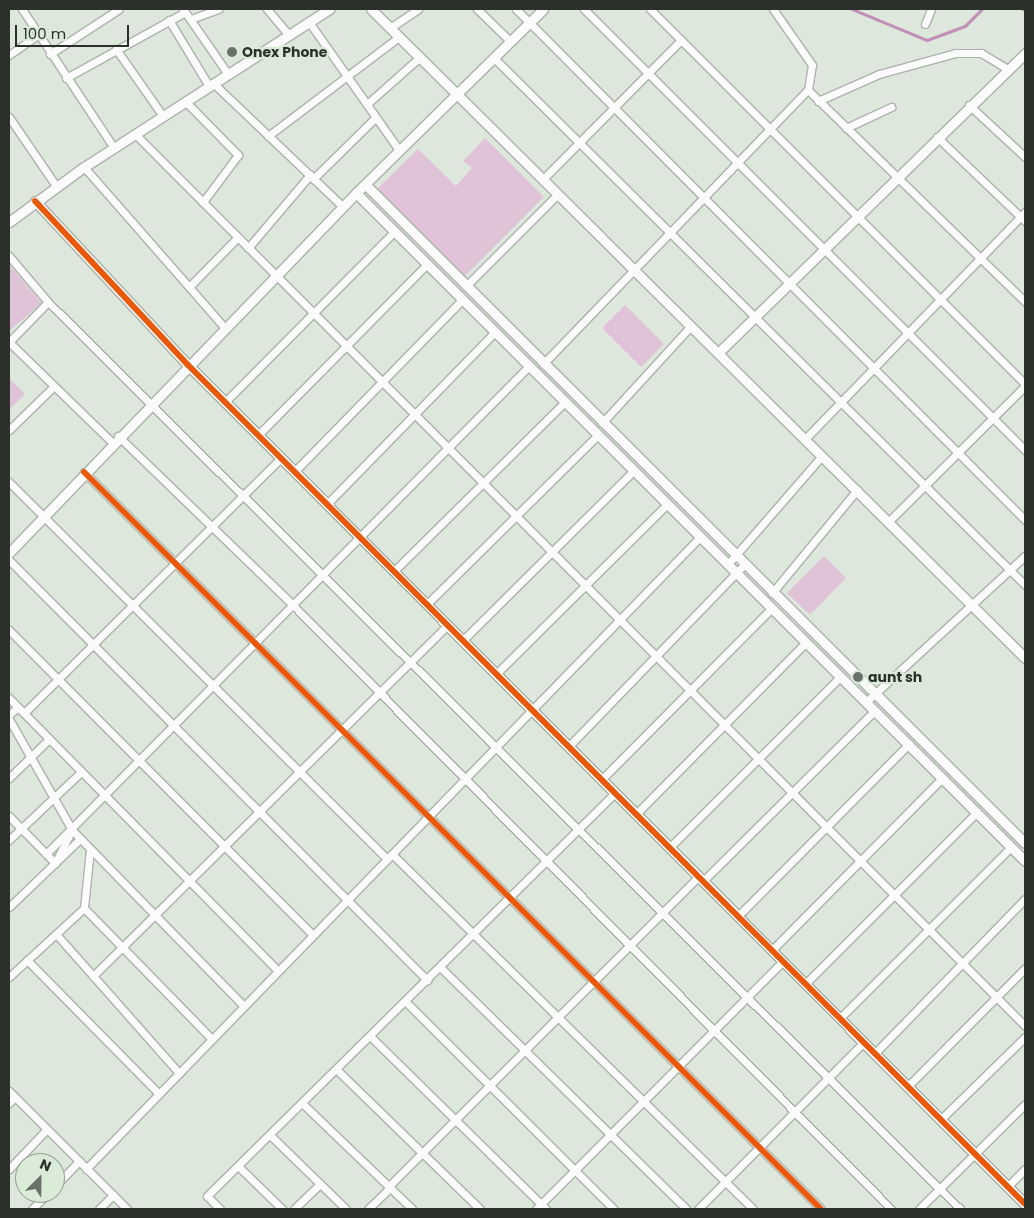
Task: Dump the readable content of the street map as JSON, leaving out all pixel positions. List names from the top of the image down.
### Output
{
  "places": ["Onex Phone", "aunt sh"],
  "scale_bar": "100 m",
  "north": "top right"
}
